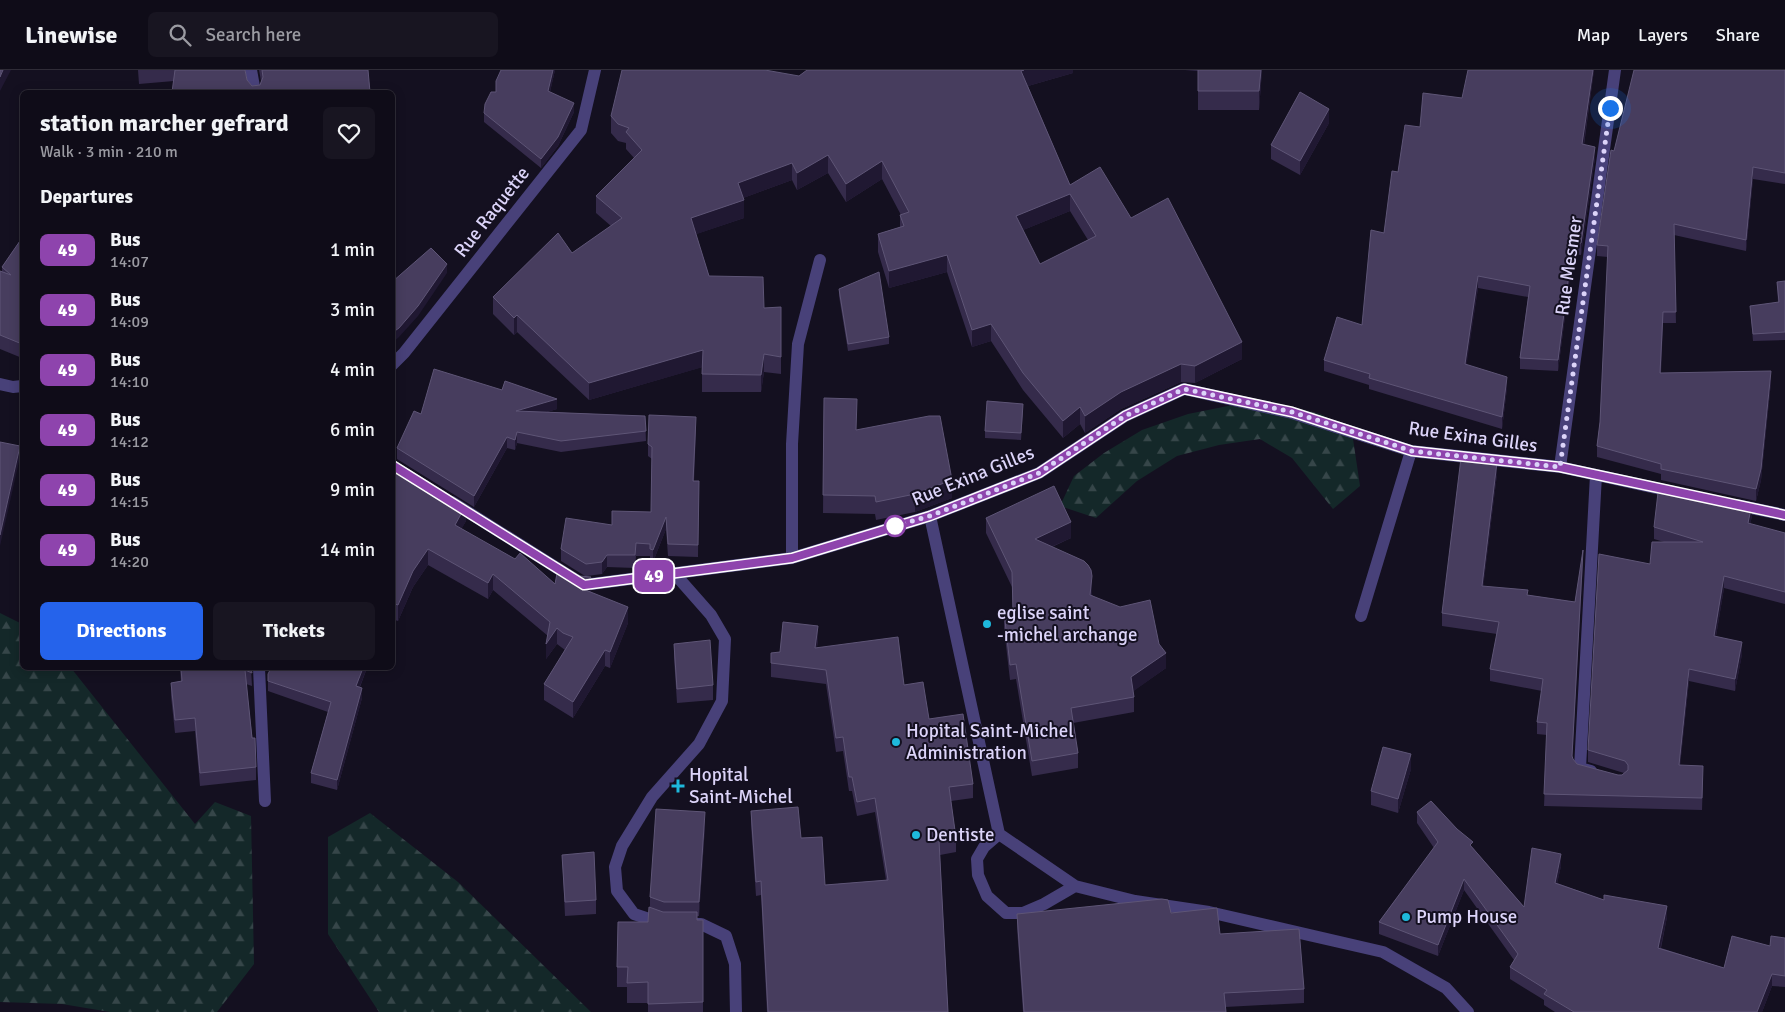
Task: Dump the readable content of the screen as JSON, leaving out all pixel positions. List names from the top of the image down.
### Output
{
  "streets": {
    "street": ["Rue Raquette", "Rue Mesmer", "Rue Exina Gilles"]
  },
  "crossings": [
    ["Rue Mesmer", "Rue Exina Gilles"]
  ],
  "places": {
    "other": [
      "eglise saint -michel archange",
      "Hopital Saint-Michel Administration",
      "Dentiste",
      "Pump House"
    ],
    "health": ["Hopital Saint-Michel"]
  },
  "lines": ["bus line 49"],
  "page": {
    "header": "Linewise",
    "search": "Search here",
    "nav": ["Map", "Layers", "Share"],
    "on_map": "49",
    "heading": [
      ["station marcher gefrard", "Walk · 3 min · 210 m"],
      "Departures"
    ],
    "list": [
      {
        "mark": "49",
        "name": "Bus",
        "note": "14:07",
        "value": "1 min"
      },
      {
        "mark": "49",
        "name": "Bus",
        "note": "14:09",
        "value": "3 min"
      },
      {
        "mark": "49",
        "name": "Bus",
        "note": "14:10",
        "value": "4 min"
      },
      {
        "mark": "49",
        "name": "Bus",
        "note": "14:12",
        "value": "6 min"
      },
      {
        "mark": "49",
        "name": "Bus",
        "note": "14:15",
        "value": "9 min"
      },
      {
        "mark": "49",
        "name": "Bus",
        "note": "14:20",
        "value": "14 min"
      }
    ],
    "buttons": ["Directions", "Tickets"]
  }
}
